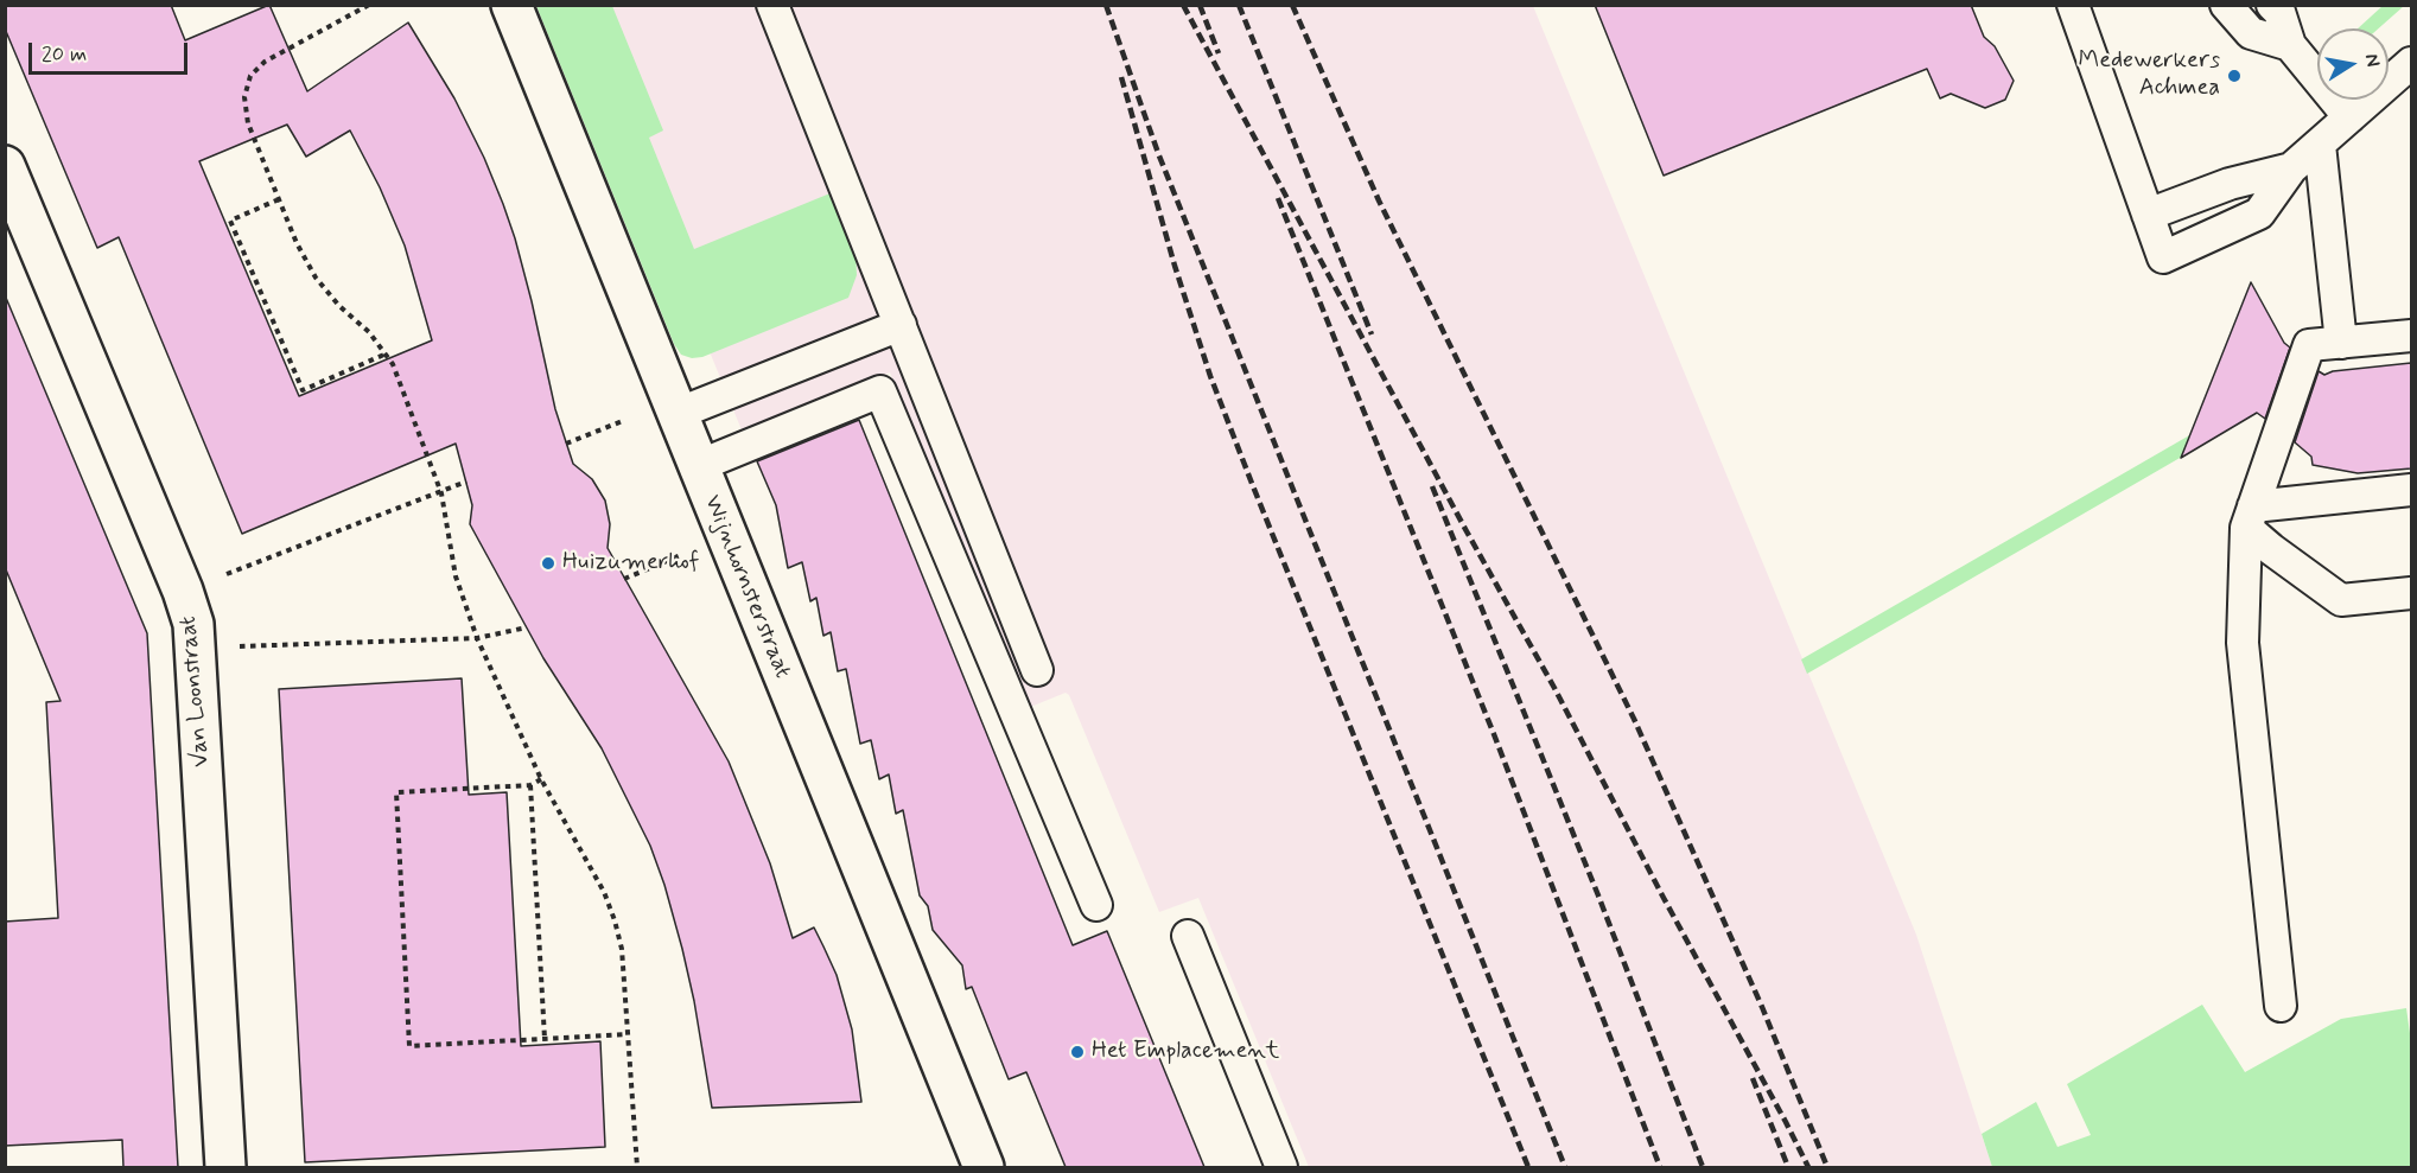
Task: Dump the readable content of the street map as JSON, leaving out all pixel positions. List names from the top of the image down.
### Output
{
  "streets": {
    "street": ["Wijnhornsterstraat", "Van Loonstraat"]
  },
  "places": ["Medewerkers Achmea", "Huizumerhof", "Het Emplacement"],
  "scale_bar": "20 m",
  "north": "right"
}
